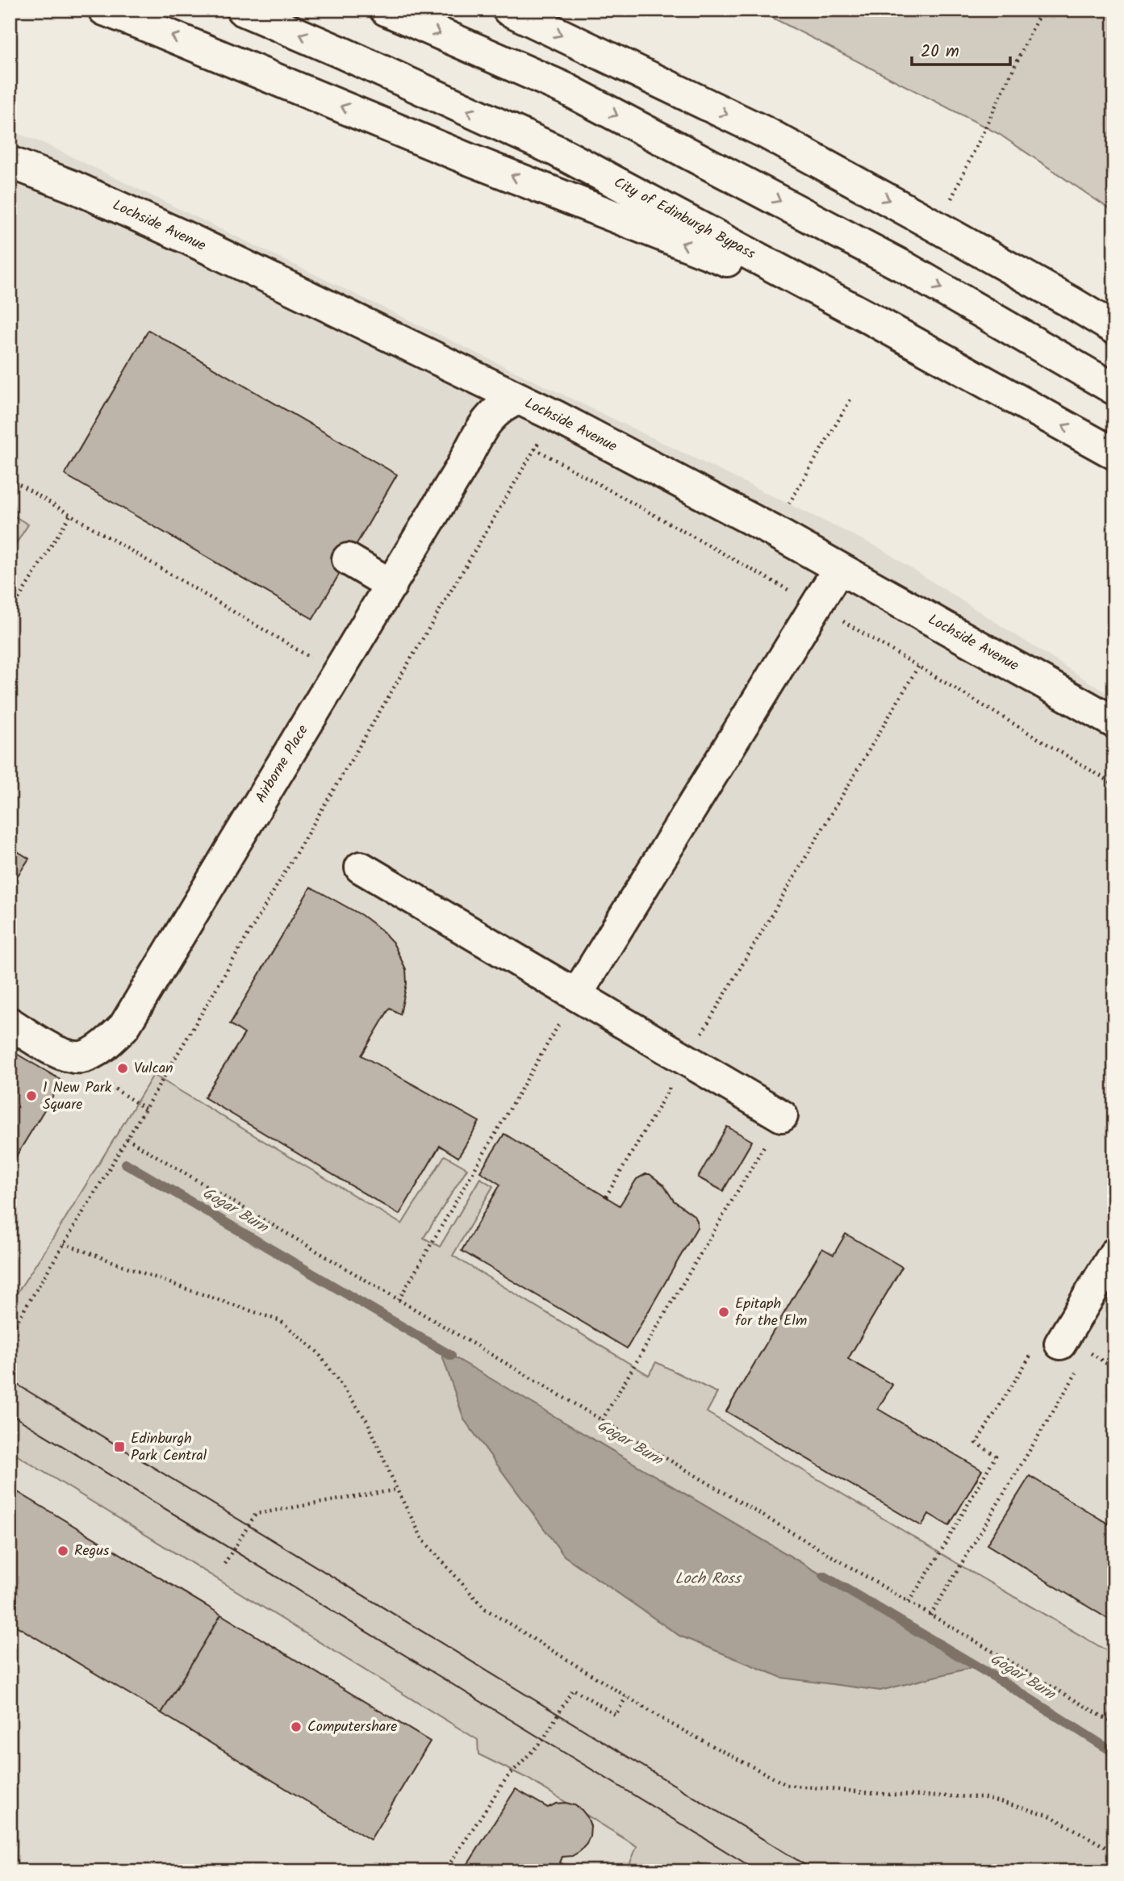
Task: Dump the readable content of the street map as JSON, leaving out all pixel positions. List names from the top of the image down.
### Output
{
  "streets": {
    "main road": ["City of Edinburgh Bypass", "Lochside Avenue", "Airborne Place"]
  },
  "crossings": [
    ["Lochside Avenue", "Airborne Place"]
  ],
  "water": ["Gogar Burn", "Loch Ross"],
  "places": {
    "other": [
      "Vulcan",
      "1 New Park Square",
      "Epitaph for the Elm",
      "Regus",
      "Computershare"
    ],
    "transit": ["Edinburgh Park Central"]
  },
  "scale_bar": "20 m"
}
